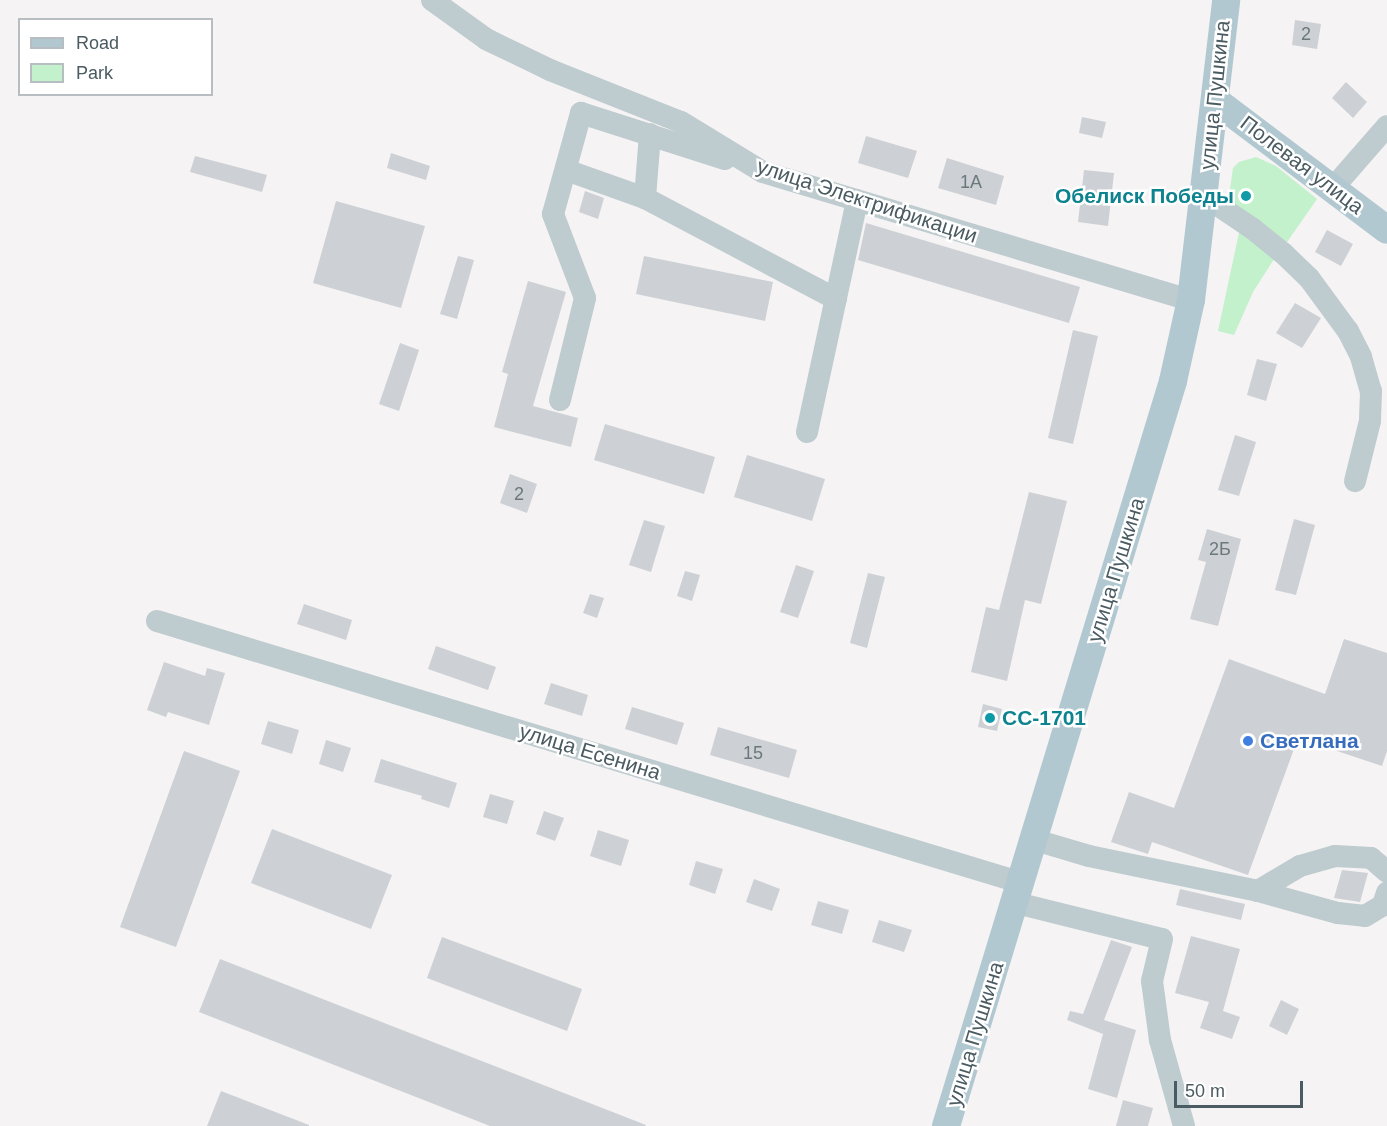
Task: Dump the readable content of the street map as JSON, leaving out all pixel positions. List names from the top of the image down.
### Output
{
  "streets": {
    "main road": ["улица Пушкина", "Полевая улица"],
    "street": ["улица Электрификации", "улица Есенина"]
  },
  "crossings": [
    ["улица Пушкина", "Полевая улица"],
    ["улица Пушкина", "улица Электрификации"],
    ["улица Пушкина", "улица Есенина"]
  ],
  "places": ["Обелиск Победы", "СС-1701", "Светлана"],
  "house_numbers": [
    "2",
    "1А",
    "2",
    "2Б",
    "15"
  ],
  "legend": ["Road", "Park"],
  "scale_bar": "50 m"
}
